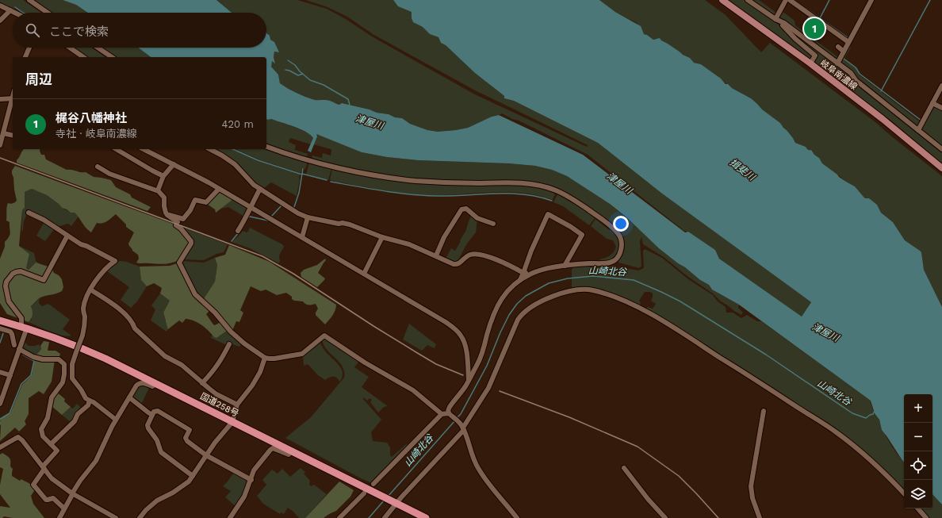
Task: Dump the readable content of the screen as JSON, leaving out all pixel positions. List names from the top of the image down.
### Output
{
  "streets": {
    "highway": ["国道258号"],
    "main road": ["岐阜南濃線"]
  },
  "water": ["津屋川", "揖斐川", "山崎北谷"],
  "page": {
    "search": "ここで検索",
    "pins": "1",
    "heading": "周辺",
    "list": [
      {
        "mark": "1",
        "name": "梶谷八幡神社",
        "note": "寺社 · 岐阜南濃線",
        "value": "420 m"
      }
    ],
    "map_buttons": ["+", "−"]
  }
}
